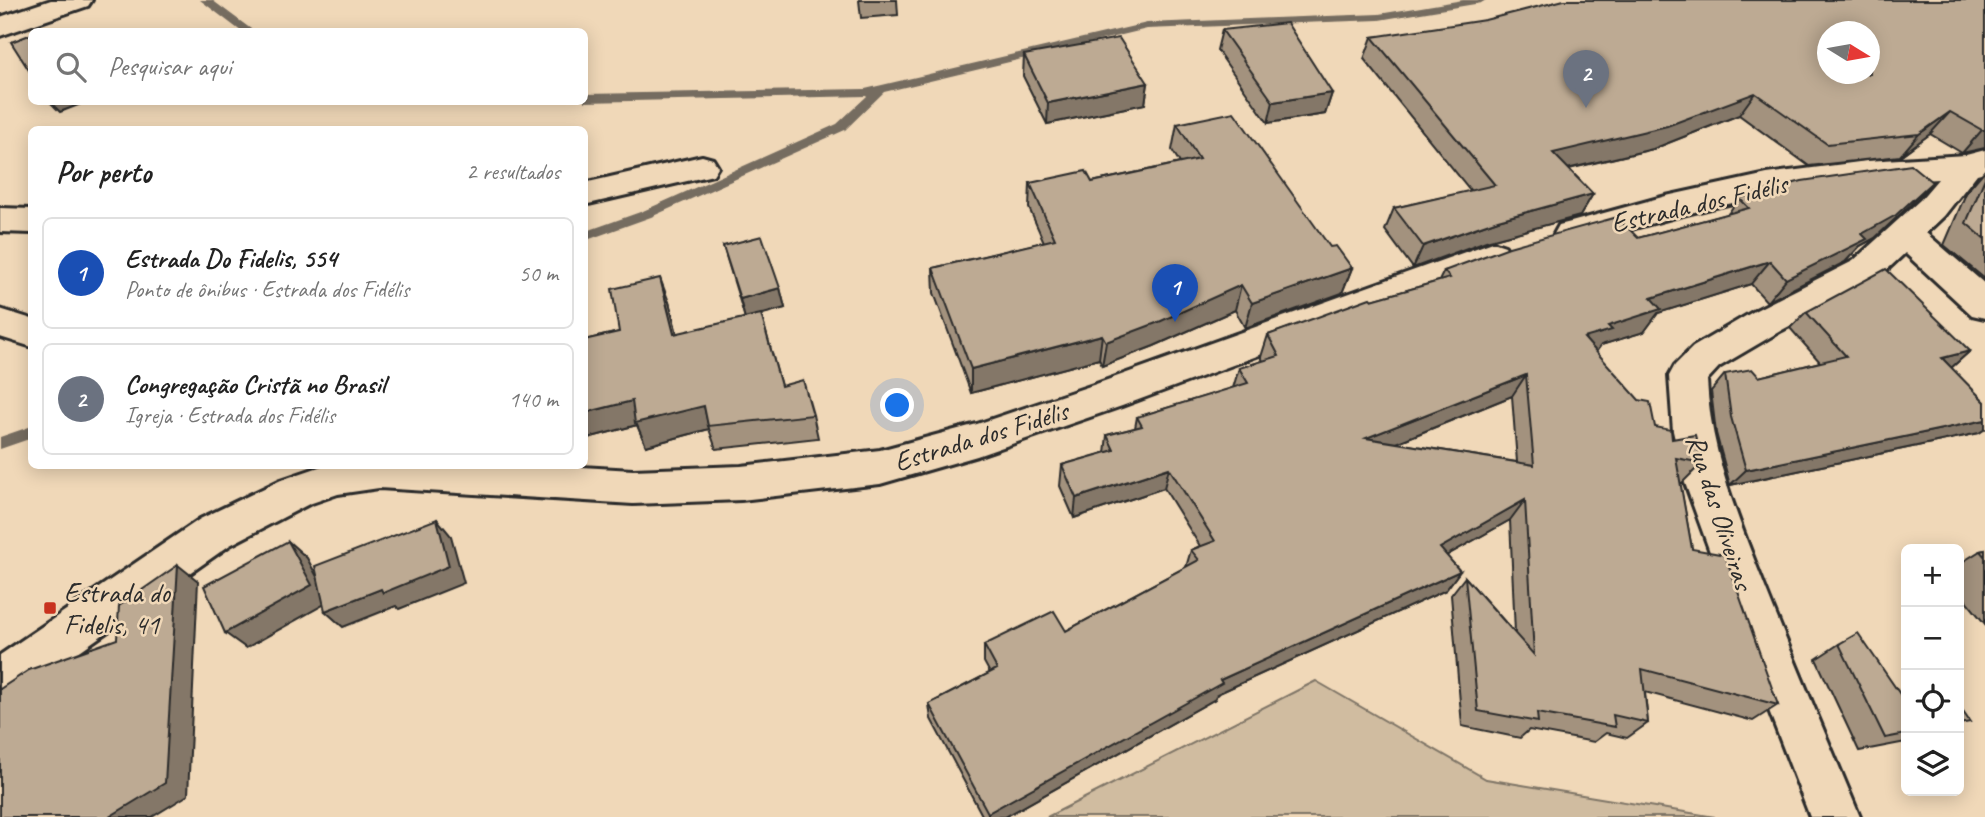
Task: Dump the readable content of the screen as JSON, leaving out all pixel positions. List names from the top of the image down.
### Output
{
  "streets": {
    "street": ["Estrada dos Fidélis", "Rua das Oliveiras"]
  },
  "crossings": [
    ["Estrada dos Fidélis", "Rua das Oliveiras"]
  ],
  "places": {
    "transit": ["Estrada do Fidelis, 41"]
  },
  "north": "right",
  "page": {
    "search": "Pesquisar aqui",
    "pins": ["2", "1"],
    "heading": ["Por perto", "2 resultados"],
    "list": [
      {
        "mark": "1",
        "name": "Estrada Do Fidelis, 554",
        "note": "Ponto de ônibus · Estrada dos Fidélis",
        "value": "50 m"
      },
      {
        "mark": "2",
        "name": "Congregação Cristã no Brasil",
        "note": "Igreja · Estrada dos Fidélis",
        "value": "140 m"
      }
    ],
    "map_buttons": ["+", "−"]
  }
}
